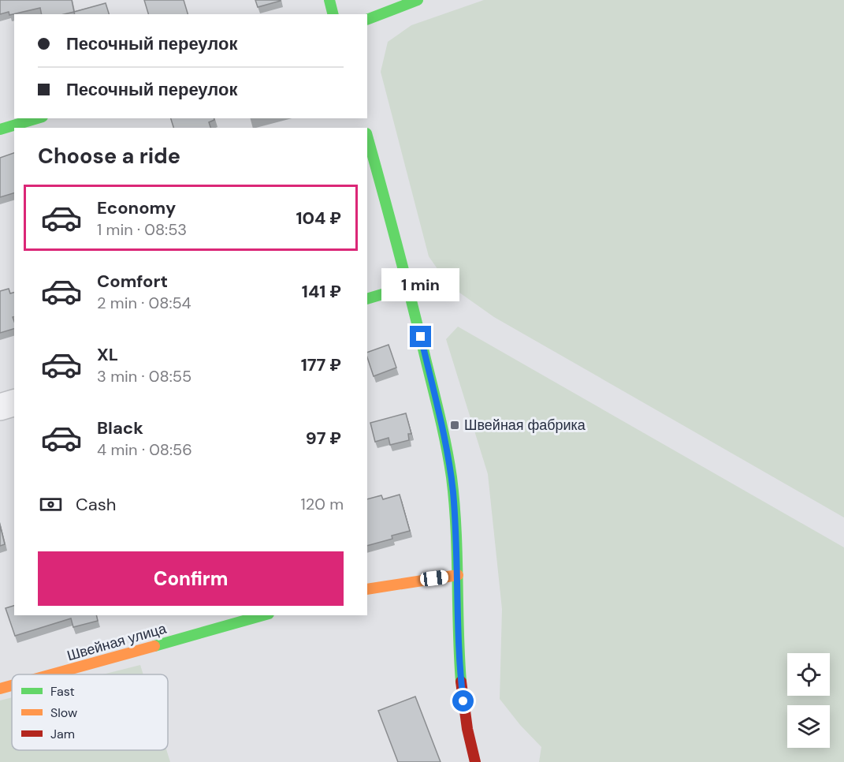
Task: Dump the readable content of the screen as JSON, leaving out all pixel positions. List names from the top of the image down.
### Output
{
  "streets": {
    "main road": ["Швейная улица"]
  },
  "places": {
    "transit": ["Швейная фабрика"]
  },
  "legend": ["Fast", "Slow", "Jam"],
  "page": {
    "banner": ["Песочный переулок", "Песочный переулок"],
    "heading": "Choose a ride",
    "list": [
      {
        "name": "Economy",
        "note": "1 min · 08:53",
        "value": "104 ₽"
      },
      {
        "name": "Comfort",
        "note": "2 min · 08:54",
        "value": "141 ₽"
      },
      {
        "name": "XL",
        "note": "3 min · 08:55",
        "value": "177 ₽"
      },
      {
        "name": "Black",
        "note": "4 min · 08:56",
        "value": "97 ₽"
      }
    ],
    "bubble": "1 min",
    "pay": ["Cash", "120 m"],
    "buttons": "Confirm"
  }
}
